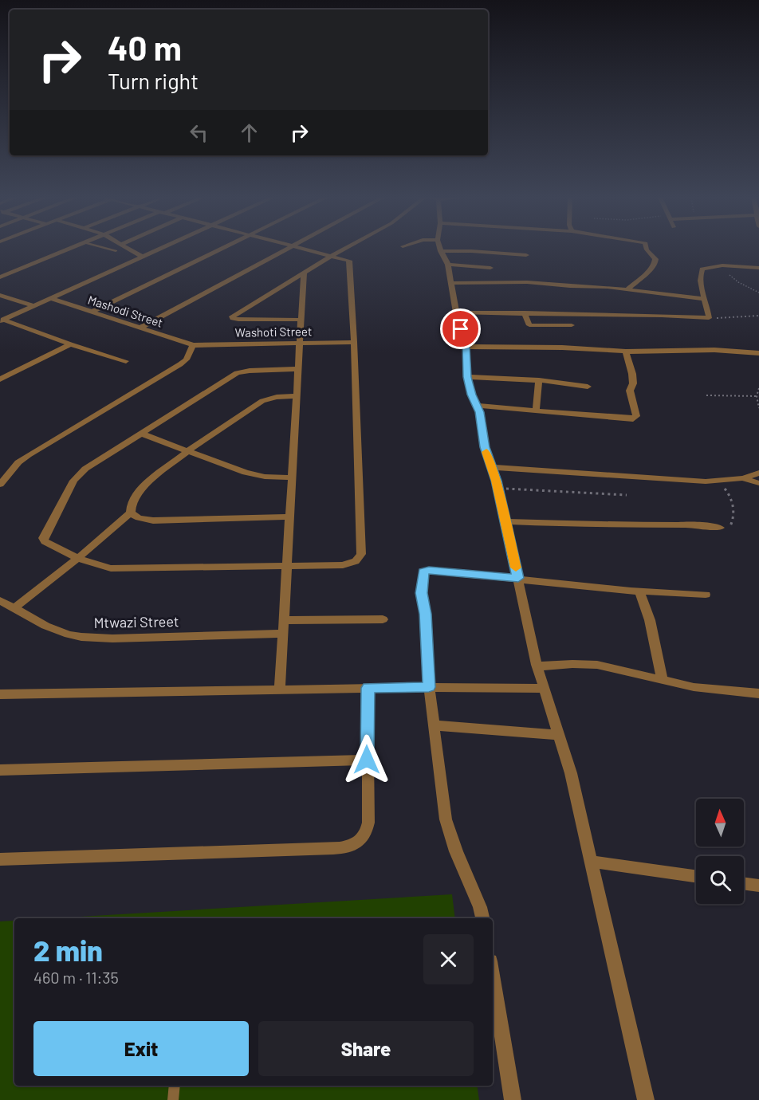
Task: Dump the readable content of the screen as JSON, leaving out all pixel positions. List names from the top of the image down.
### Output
{
  "streets": {
    "street": ["Mashodi Street", "Washoti Street", "Mtwazi Street"]
  },
  "crossings": [
    ["Mashodi Street", "Washoti Street"]
  ],
  "north": "top",
  "page": {
    "turn": ["40 m", "Turn right"],
    "heading": ["2 min", "460 m · 11:35"],
    "buttons": ["Exit", "Share"]
  }
}
